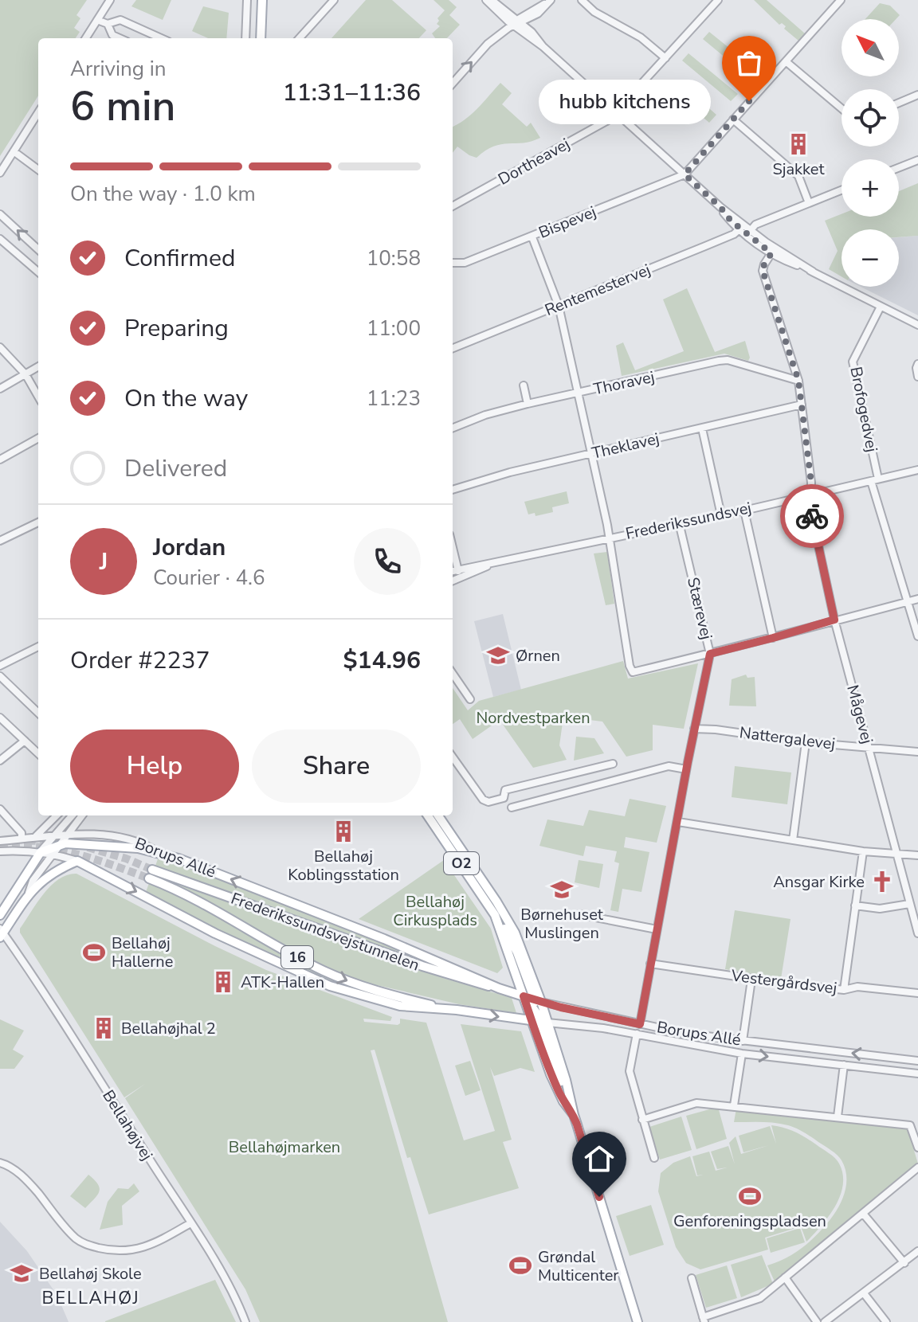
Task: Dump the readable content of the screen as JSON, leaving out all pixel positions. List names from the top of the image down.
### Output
{
  "streets": {
    "main road": [
      "Borups Allé",
      "O2",
      "Frederikssundsvejstunnelen",
      "16"
    ],
    "street": [
      "Dortheavej",
      "Bispevej",
      "Rentemestervej",
      "Thoravej",
      "Brofogedvej",
      "Theklavej",
      "Frederikssundsvej",
      "Stærevej",
      "Mågevej",
      "Nattergalevej",
      "Vestergårdsvej",
      "Bellahøjvej"
    ]
  },
  "crossings": [
    ["Thoravej", "Mågevej"],
    ["Brofogedvej", "Frederikssundsvej"],
    ["Theklavej", "Mågevej"],
    ["Frederikssundsvej", "Stærevej"],
    ["Frederikssundsvej", "Mågevej"],
    ["Stærevej", "Nattergalevej"],
    ["Stærevej", "Borups Allé"],
    ["Stærevej", "Vestergårdsvej"],
    ["Mågevej", "Nattergalevej"],
    ["Borups Allé", "O2"],
    ["Borups Allé", "Frederikssundsvejstunnelen"]
  ],
  "districts": ["BELLAHØJ"],
  "parks": ["Nordvestparken", "Bellahøj Cirkusplads", "Bellahøjmarken"],
  "places": {
    "other": ["hubb kitchens"],
    "building": [
      "Sjakket",
      "Bellahøj Koblingsstation",
      "ATK-Hallen",
      "Bellahøjhal 2"
    ],
    "school or university": ["Ørnen", "Børnehuset Muslingen", "Bellahøj Skole"],
    "church": ["Ansgar Kirke"],
    "sports": ["Bellahøj Hallerne", "Genforeningspladsen", "Grøndal Multicenter"]
  },
  "north": "top left",
  "page": {
    "map_buttons": ["+", "−"],
    "heading": ["6 min", "Arriving in", "11:31–11:36"],
    "panel": [
      "Jordan",
      "Courier · 4.6",
      "Order #2237",
      "$14.96"
    ],
    "bubble": "hubb kitchens",
    "bar": "On the way · 1.0 km",
    "list": [
      ["Confirmed", "10:58"],
      ["Preparing", "11:00"],
      ["On the way", "11:23"],
      "Delivered"
    ],
    "round": "J",
    "buttons": ["Help", "Share"]
  }
}
